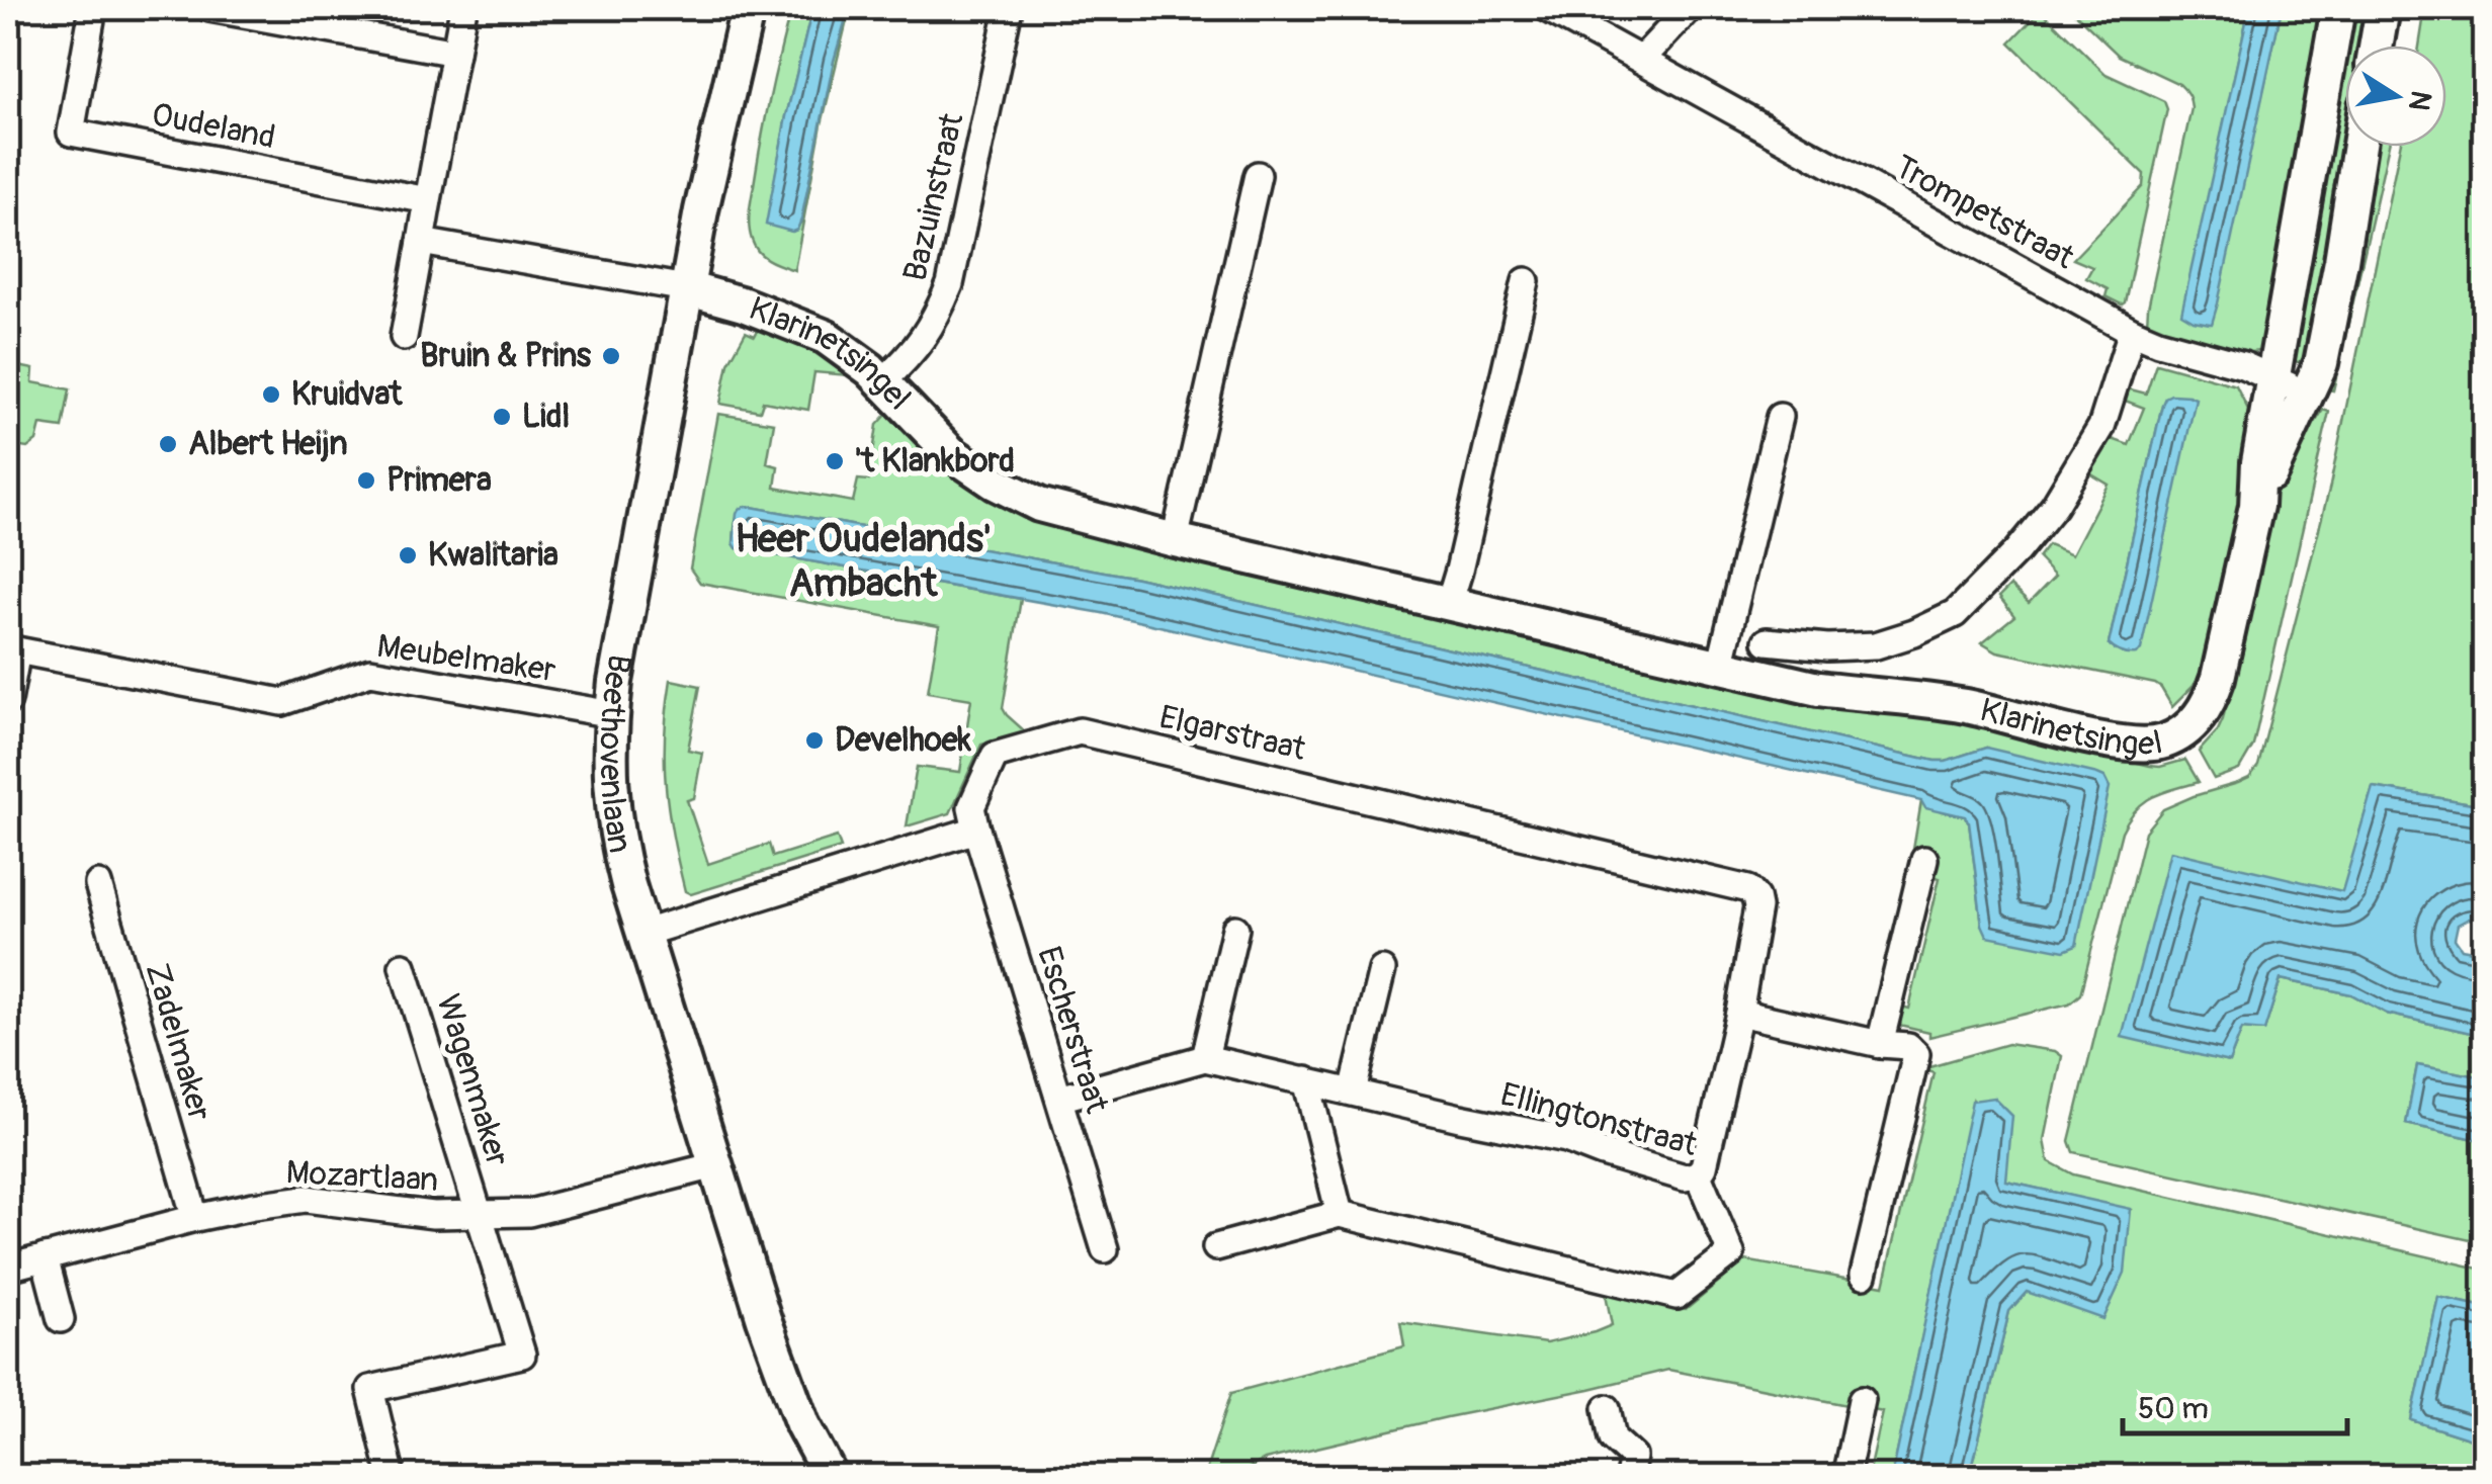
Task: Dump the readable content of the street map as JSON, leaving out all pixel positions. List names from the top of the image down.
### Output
{
  "streets": {
    "street": [
      "Oudeland",
      "Bazuinstraat",
      "Trompetstraat",
      "Klarinetsingel",
      "Meubelmaker",
      "Elgarstraat",
      "Beethovenlaan",
      "Escherstraat",
      "Zadelmaker",
      "Wagenmaker",
      "Ellingtonstraat",
      "Mozartlaan"
    ]
  },
  "crossings": [
    ["Bazuinstraat", "Klarinetsingel"],
    ["Trompetstraat", "Klarinetsingel"],
    ["Klarinetsingel", "Beethovenlaan"],
    ["Meubelmaker", "Beethovenlaan"],
    ["Elgarstraat", "Escherstraat"],
    ["Elgarstraat", "Ellingtonstraat"],
    ["Beethovenlaan", "Mozartlaan"],
    ["Escherstraat", "Ellingtonstraat"],
    ["Zadelmaker", "Mozartlaan"],
    ["Wagenmaker", "Mozartlaan"]
  ],
  "districts": ["Heer Oudelands' Ambacht"],
  "places": [
    "Bruin & Prins",
    "Kruidvat",
    "Lidl",
    "Albert Heijn",
    "'t Klankbord",
    "Primera",
    "Kwalitaria",
    "Develhoek"
  ],
  "scale_bar": "50 m",
  "north": "right"
}
